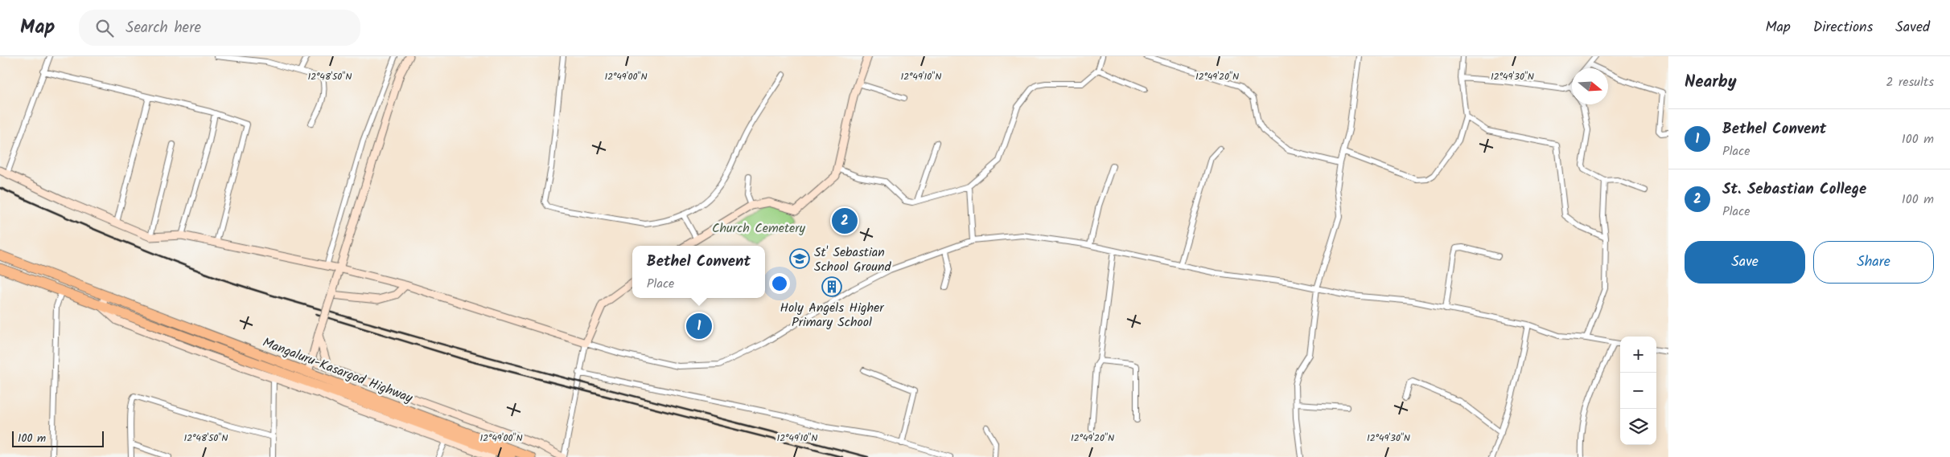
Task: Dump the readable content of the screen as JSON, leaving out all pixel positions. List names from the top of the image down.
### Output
{
  "streets": {
    "highway": ["Mangaluru-Kasargod Highway"]
  },
  "parks": ["Church Cemetery"],
  "places": {
    "school or university": ["St' Sebastian School Ground"],
    "building": ["Holy Angels Higher Primary School"]
  },
  "scale_bar": "100 m",
  "north": "right",
  "page": {
    "header": "Map",
    "search": "Search here",
    "nav": ["Map", "Directions", "Saved"],
    "heading": ["Nearby", "2 results"],
    "list": [
      {
        "mark": "1",
        "name": "Bethel Convent",
        "note": "Place",
        "value": "100 m"
      },
      {
        "mark": "2",
        "name": "St. Sebastian College",
        "note": "Place",
        "value": "100 m"
      }
    ],
    "pins": ["2", "1"],
    "buttons": ["Save", "Share"],
    "popup": ["Bethel Convent", "Place"],
    "map_buttons": ["+", "−"],
    "scale": "100 m"
  },
  "coordinates": [
    "12°48'50\"N",
    "12°49'00\"N",
    "12°49'10\"N",
    "12°49'20\"N",
    "12°49'30\"N"
  ]
}
